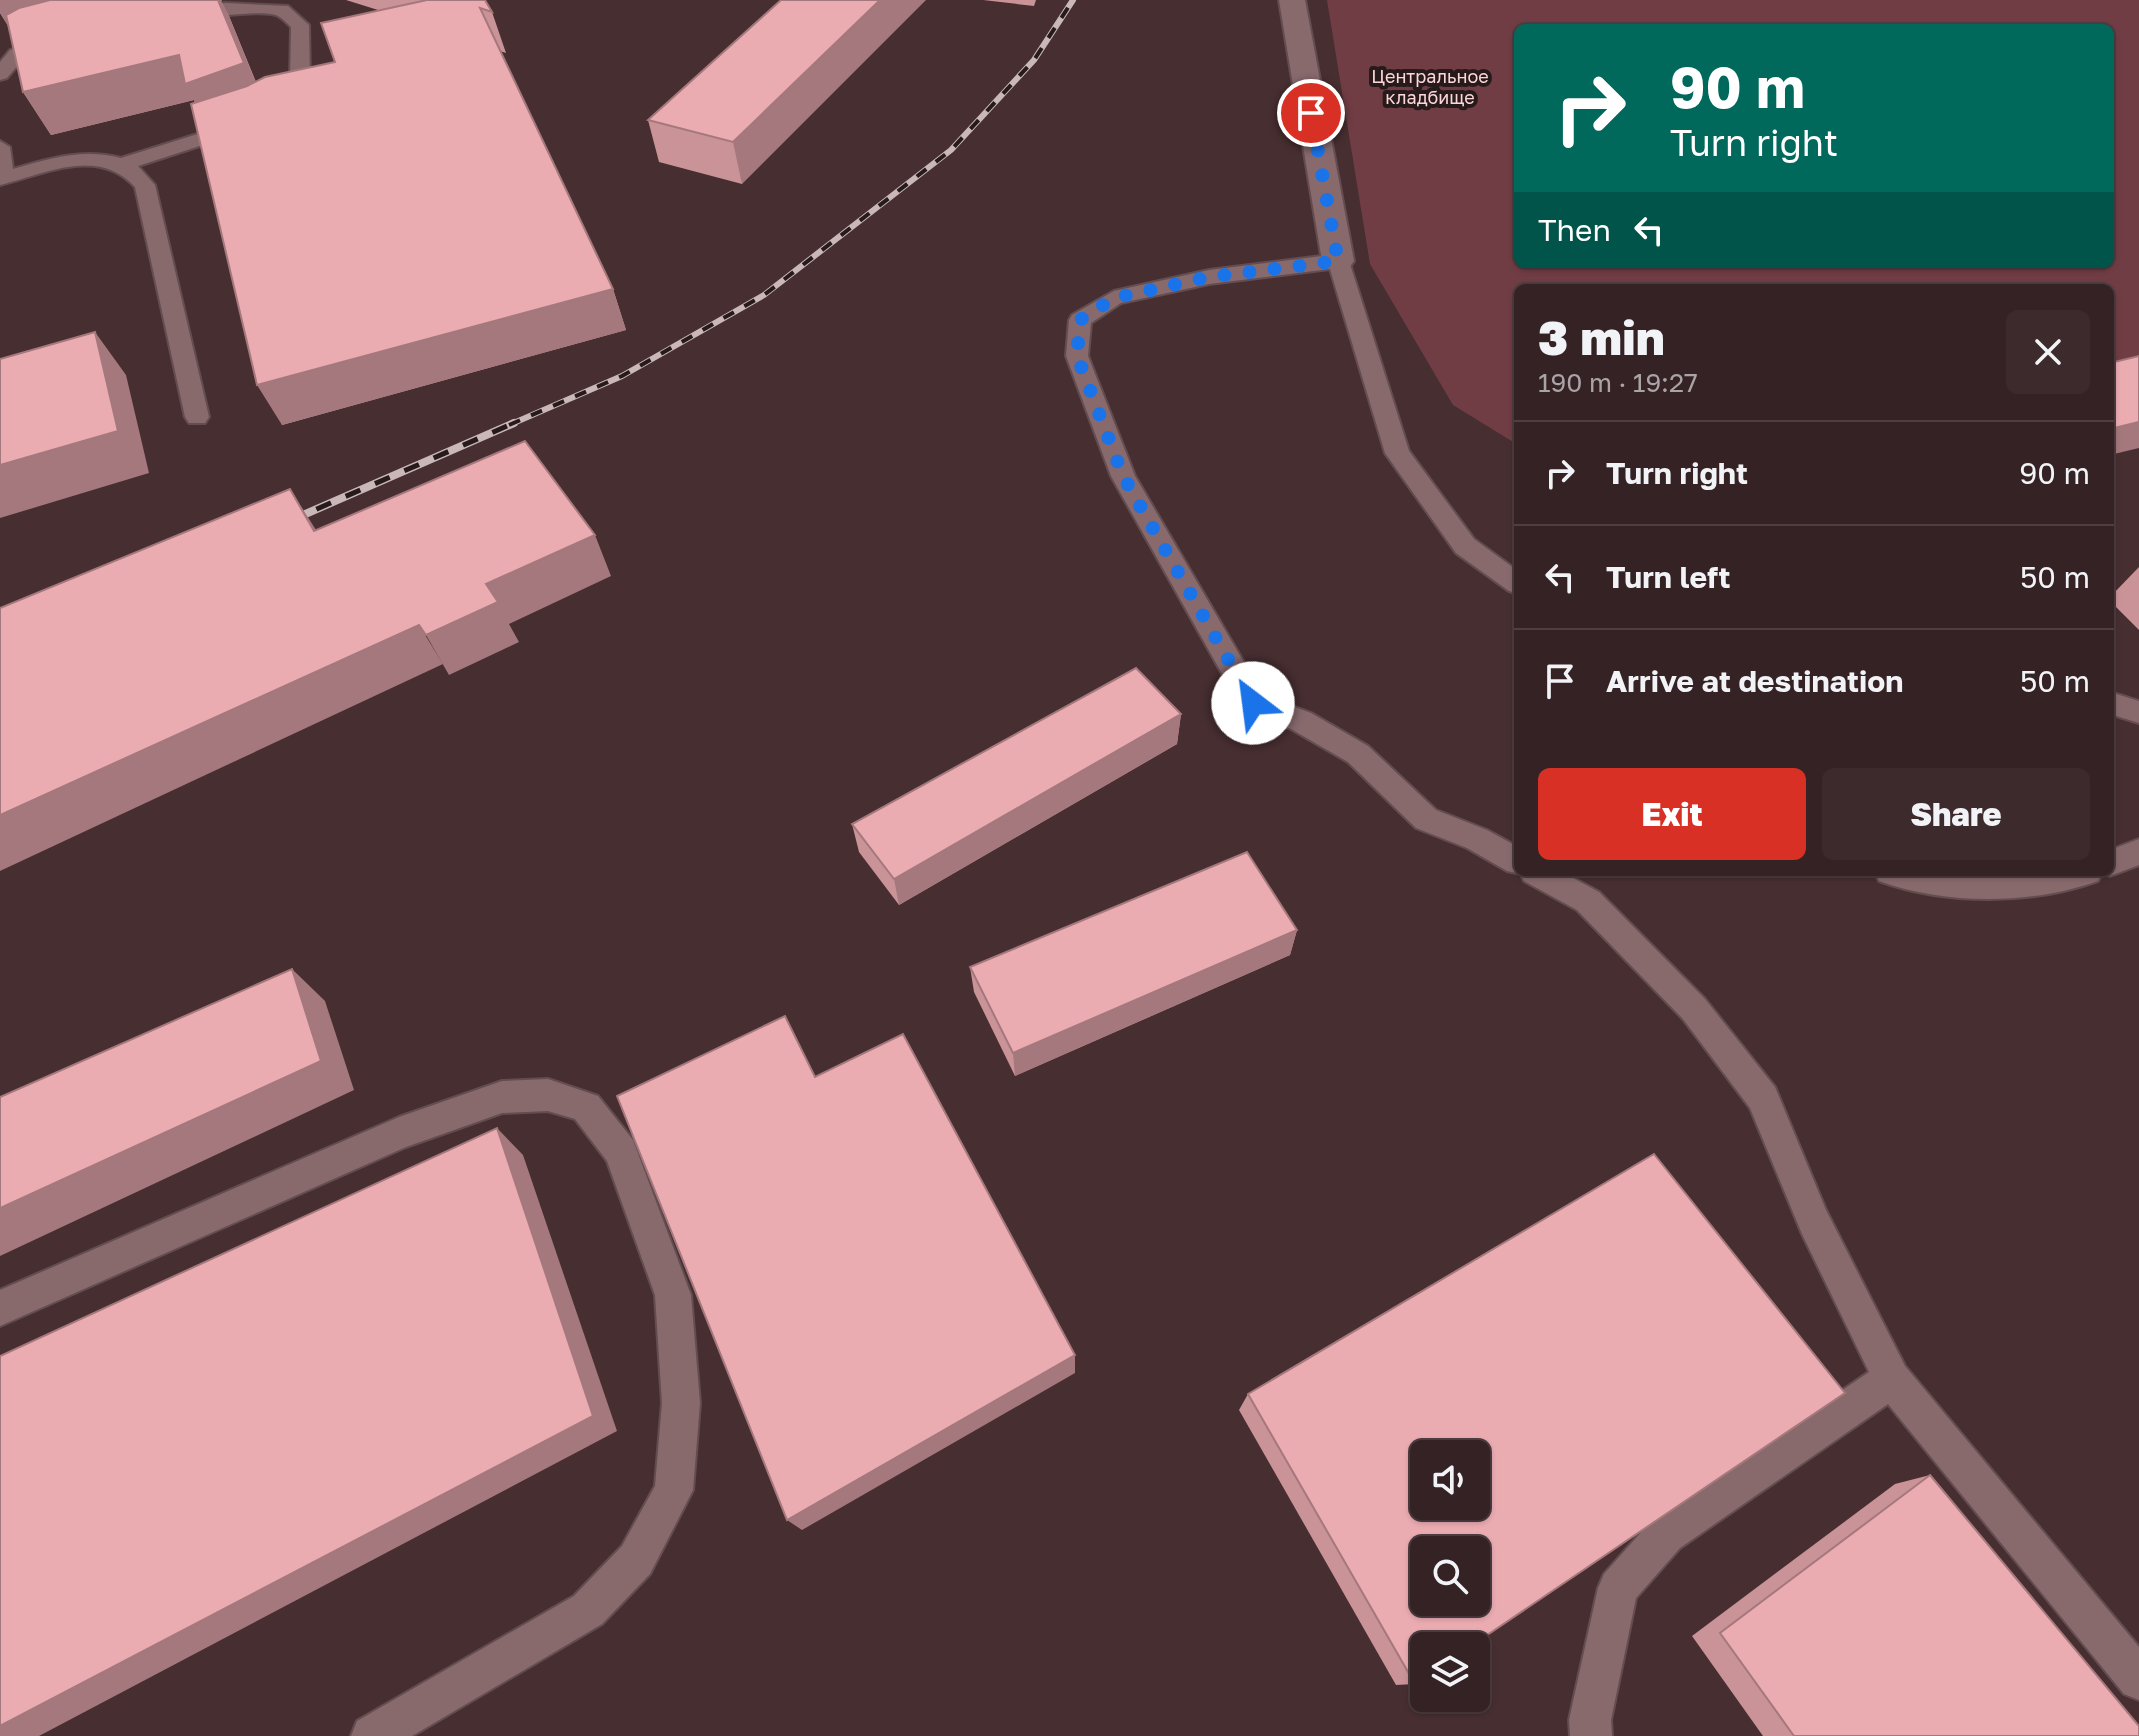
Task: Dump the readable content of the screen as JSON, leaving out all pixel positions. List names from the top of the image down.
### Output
{
  "parks": ["Центральное кладбище"],
  "page": {
    "turn": ["90 m", "Turn right"],
    "then": "Then",
    "heading": ["3 min", "190 m · 19:27"],
    "list": [
      {
        "name": "Turn right",
        "value": "90 m"
      },
      {
        "name": "Turn left",
        "value": "50 m"
      },
      {
        "name": "Arrive at destination",
        "value": "50 m"
      }
    ],
    "buttons": ["Exit", "Share"]
  }
}
